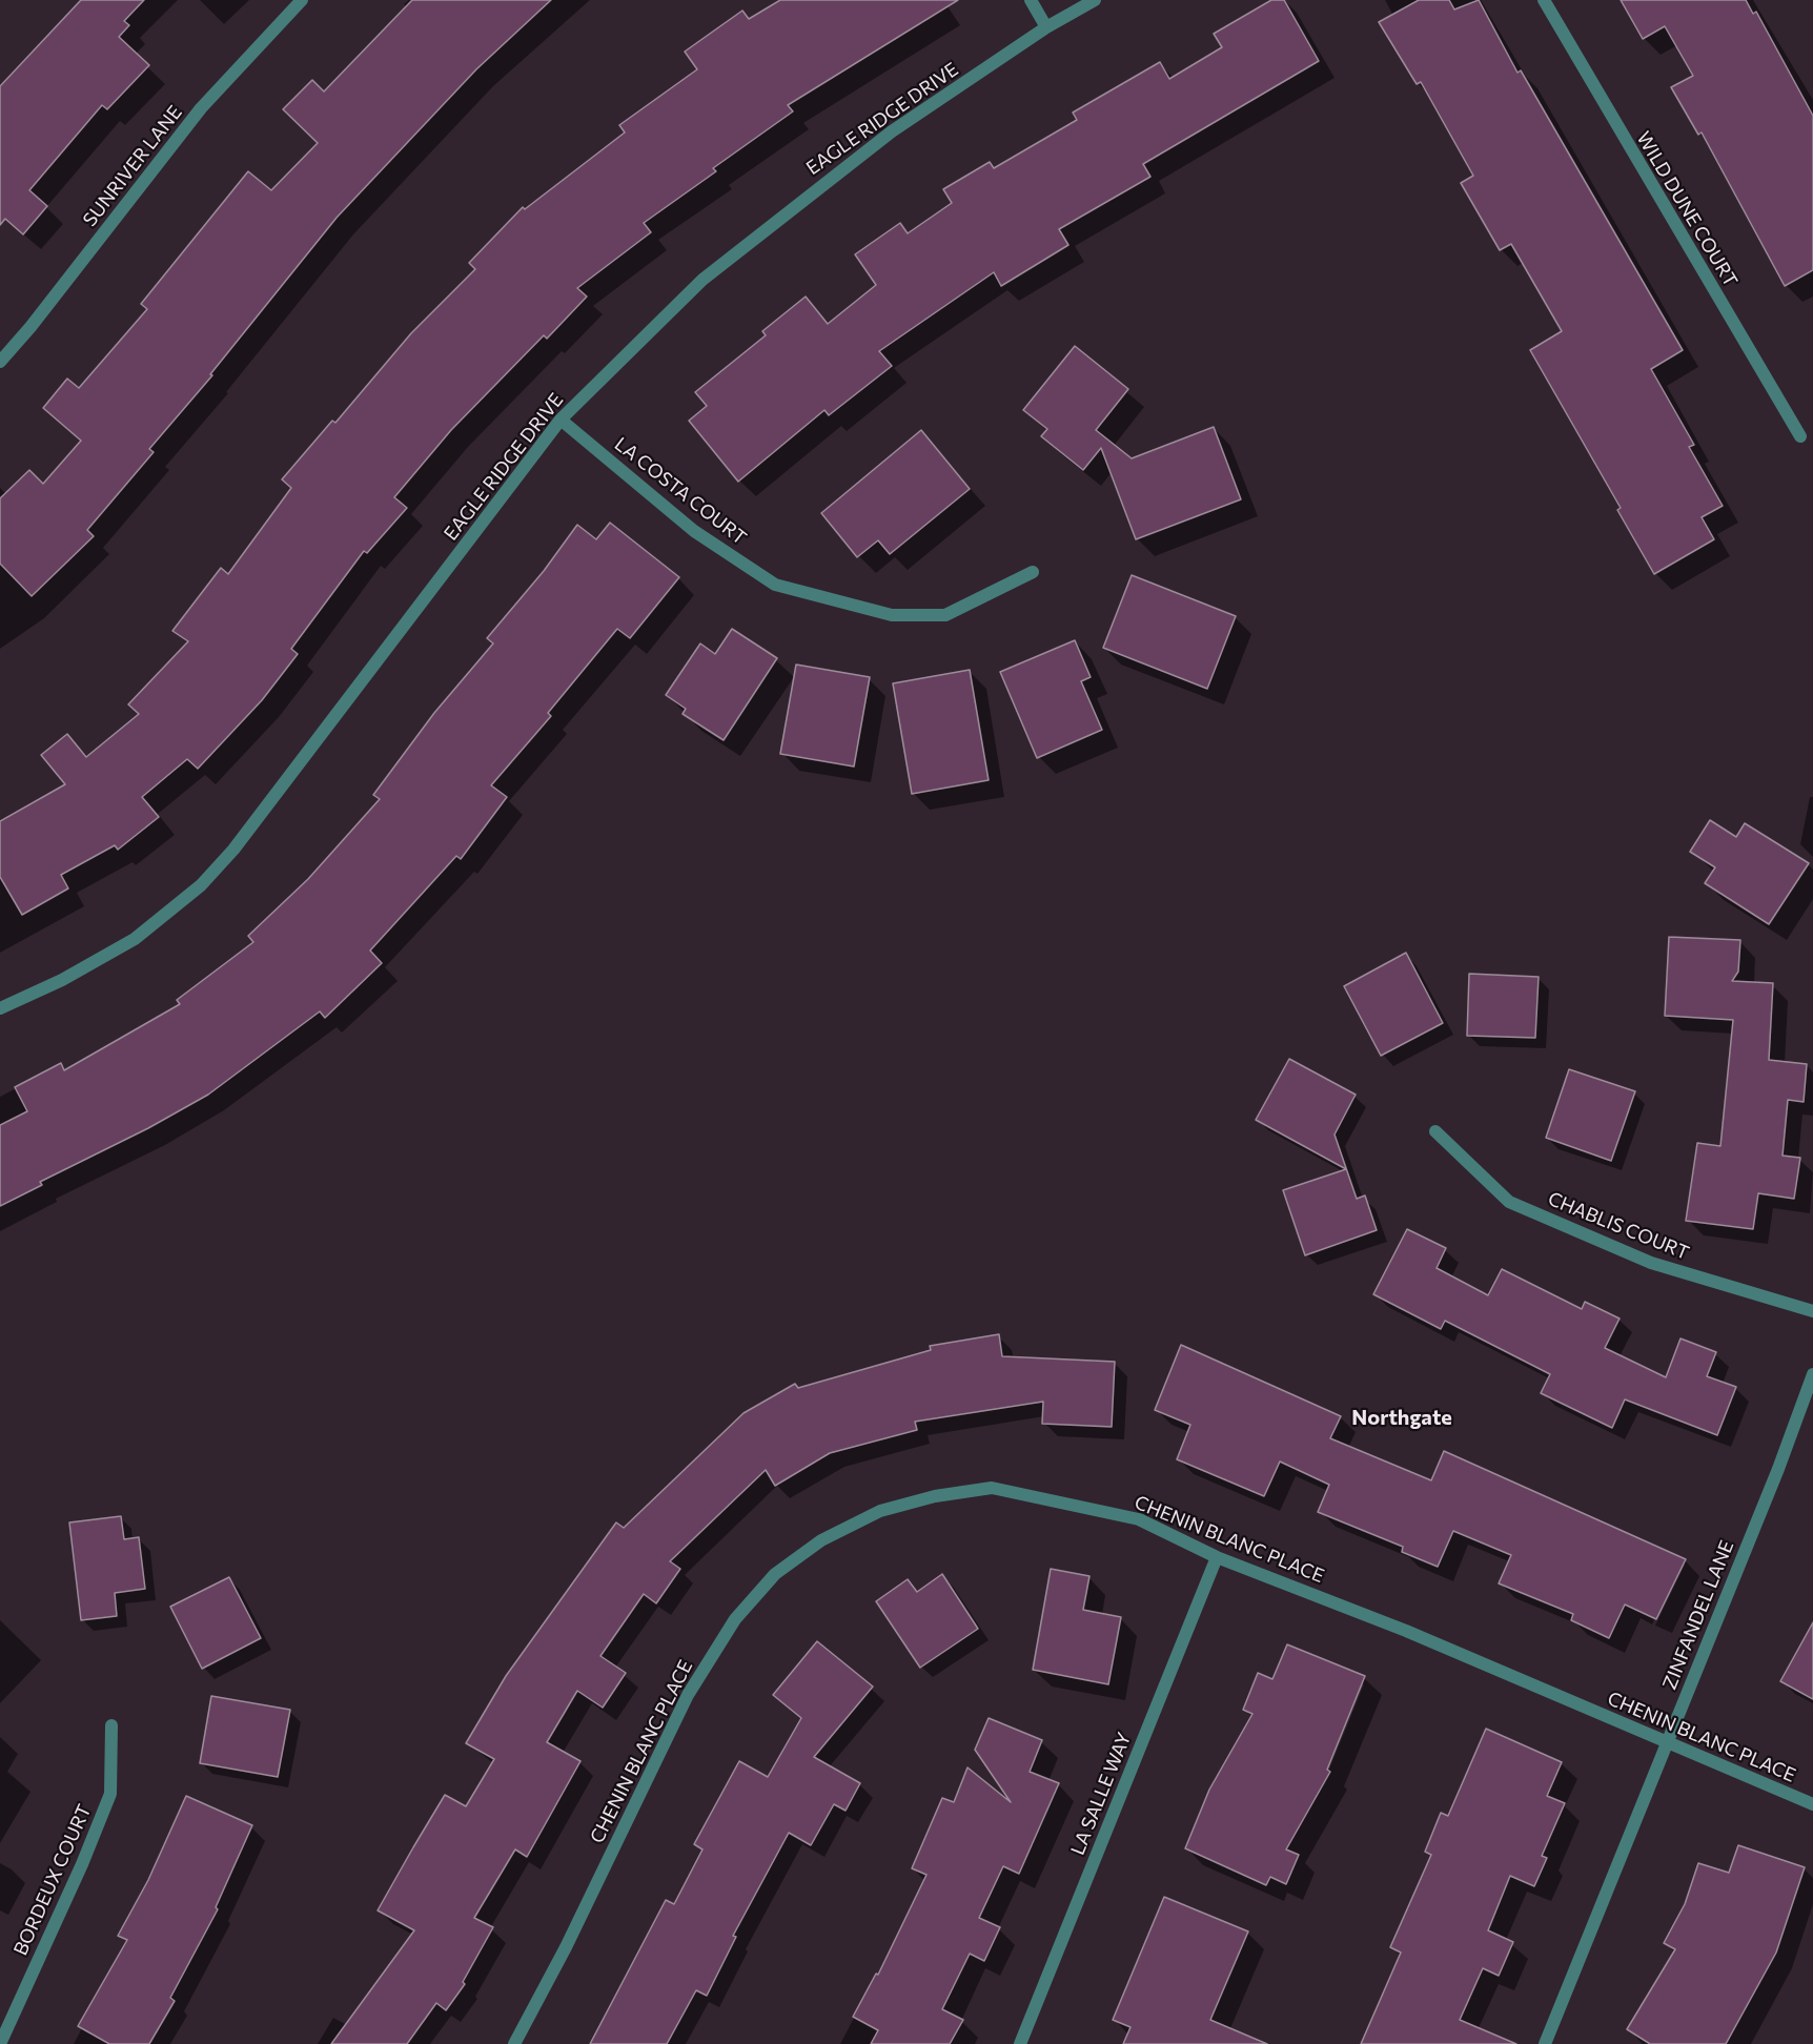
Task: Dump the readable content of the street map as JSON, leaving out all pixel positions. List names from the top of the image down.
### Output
{
  "streets": {
    "street": [
      "EAGLE RIDGE DRIVE",
      "SUNRIVER LANE",
      "WILD DUNE COURT",
      "LA COSTA COURT",
      "CHABLIS COURT",
      "CHENIN BLANC PLACE",
      "ZINFANDEL LANE",
      "LA SALLE WAY",
      "BORDEUX COURT"
    ]
  },
  "crossings": [
    ["EAGLE RIDGE DRIVE", "LA COSTA COURT"],
    ["CHENIN BLANC PLACE", "ZINFANDEL LANE"],
    ["CHENIN BLANC PLACE", "LA SALLE WAY"]
  ],
  "districts": ["Northgate"]
}
